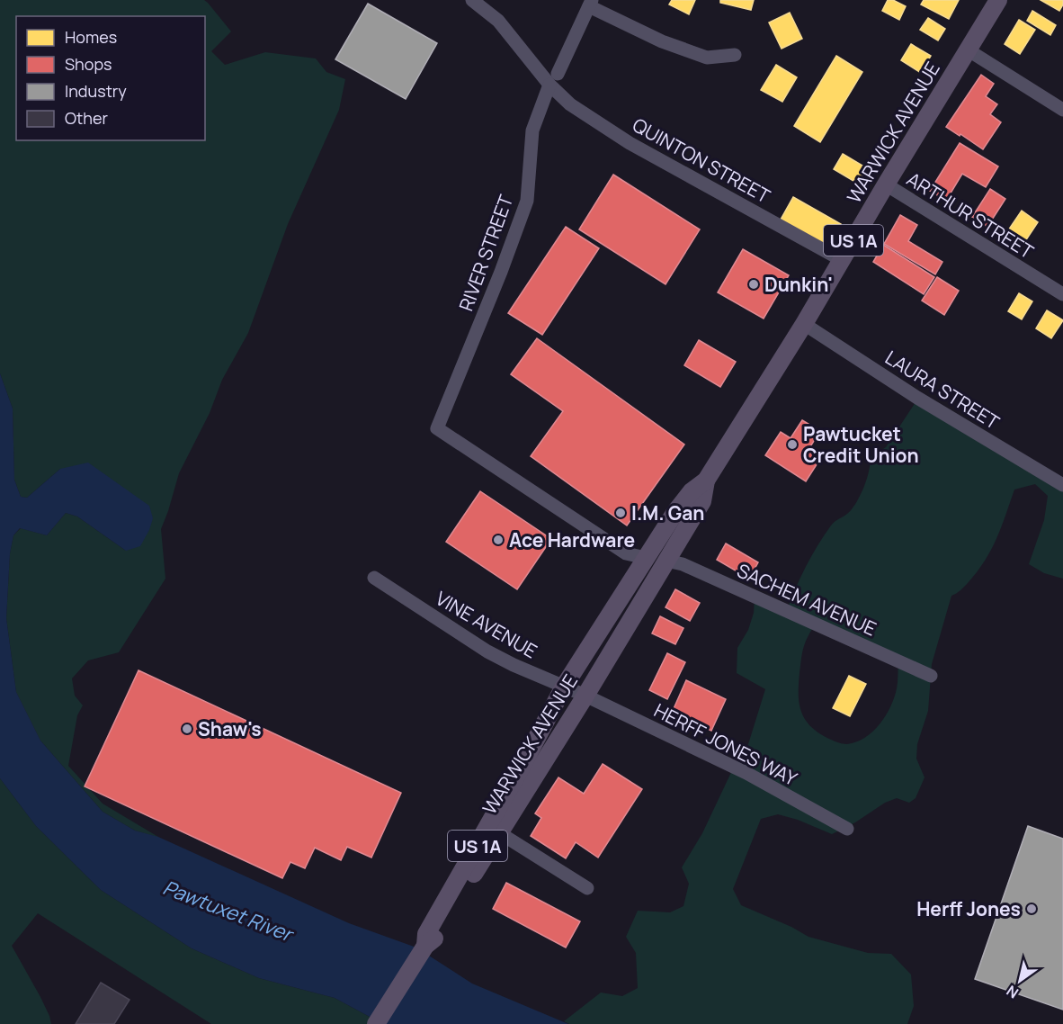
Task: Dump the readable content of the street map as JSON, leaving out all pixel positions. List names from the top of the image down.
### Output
{
  "streets": {
    "main road": ["WARWICK AVENUE", "US 1A"],
    "street": [
      "QUINTON STREET",
      "ARTHUR STREET",
      "RIVER STREET",
      "LAURA STREET",
      "SACHEM AVENUE",
      "VINE AVENUE",
      "HERFF JONES WAY"
    ]
  },
  "crossings": [
    ["WARWICK AVENUE", "QUINTON STREET"],
    ["WARWICK AVENUE", "ARTHUR STREET"],
    ["WARWICK AVENUE", "RIVER STREET"],
    ["WARWICK AVENUE", "LAURA STREET"],
    ["WARWICK AVENUE", "SACHEM AVENUE"],
    ["WARWICK AVENUE", "VINE AVENUE"],
    ["WARWICK AVENUE", "HERFF JONES WAY"],
    ["QUINTON STREET", "RIVER STREET"],
    ["VINE AVENUE", "HERFF JONES WAY"]
  ],
  "water": ["Pawtuxet River"],
  "places": [
    "Dunkin'",
    "Pawtucket Credit Union",
    "I.M. Gan",
    "Ace Hardware",
    "Shaw's",
    "Herff Jones"
  ],
  "legend": [
    "Homes",
    "Shops",
    "Industry",
    "Other"
  ],
  "north": "bottom left"
}
